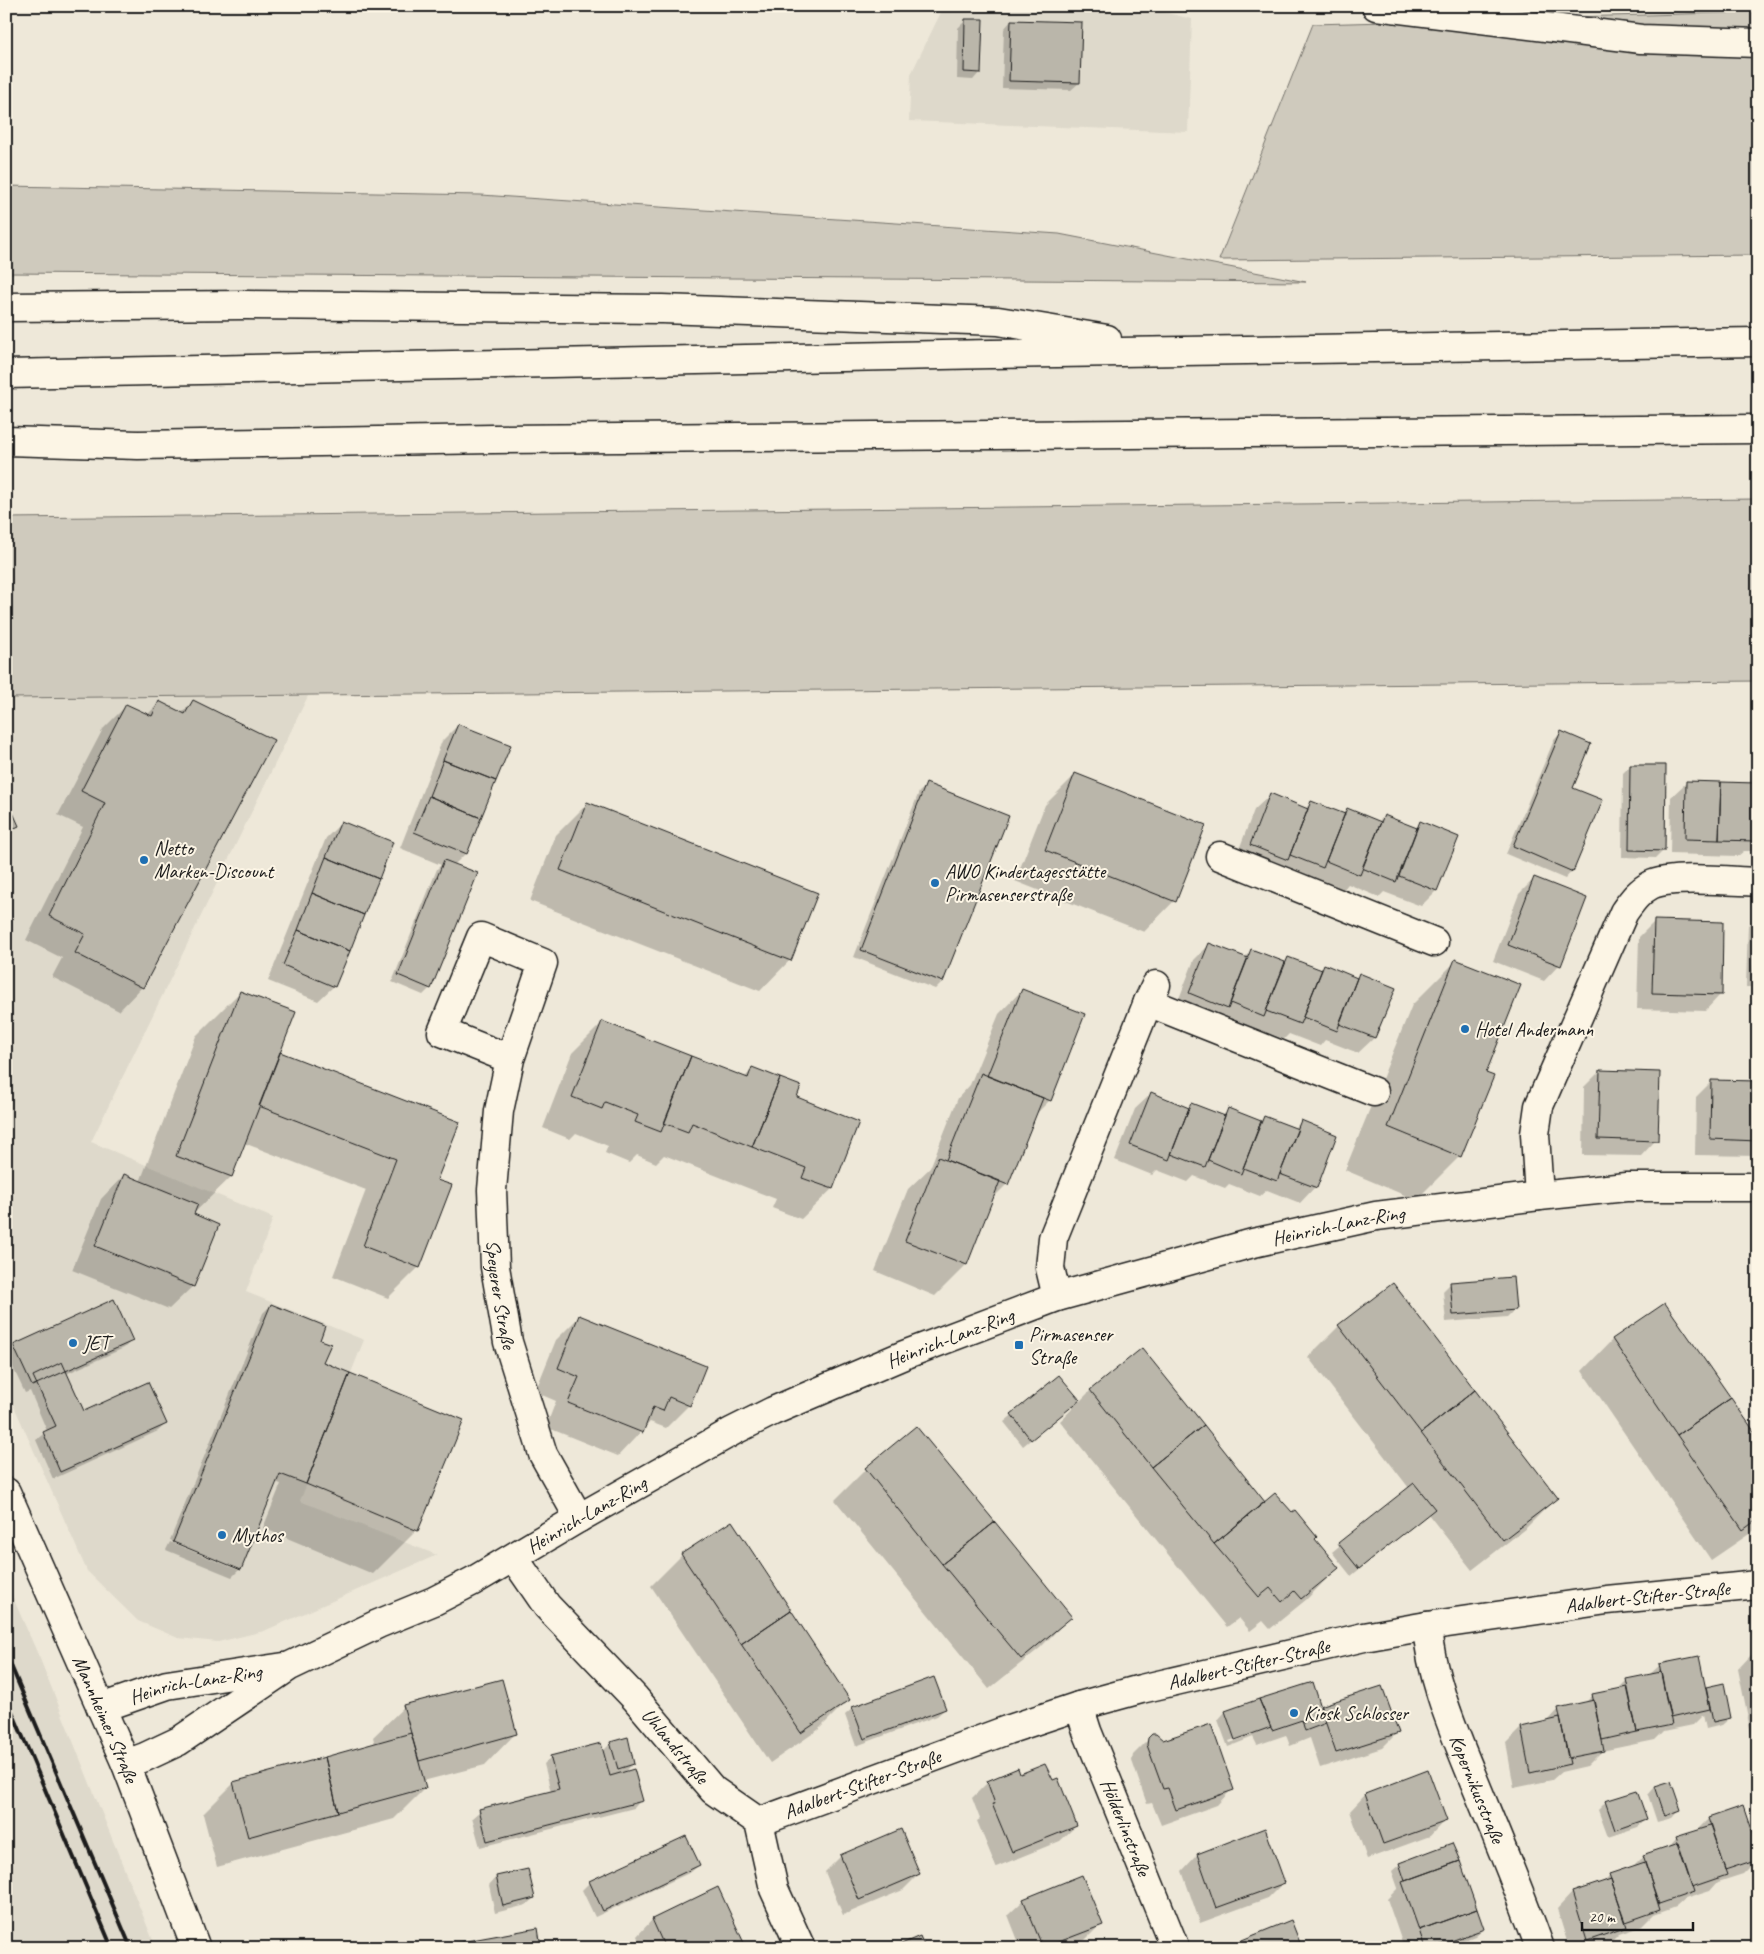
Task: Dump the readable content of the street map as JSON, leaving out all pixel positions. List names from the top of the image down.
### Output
{
  "streets": {
    "main road": [
      "Heinrich-Lanz-Ring",
      "Speyerer Straße",
      "Adalbert-Stifter-Straße",
      "Mannheimer Straße",
      "Uhlandstraße",
      "Kopernikusstraße",
      "Hölderlinstraße"
    ]
  },
  "crossings": [
    ["Heinrich-Lanz-Ring", "Speyerer Straße"],
    ["Heinrich-Lanz-Ring", "Mannheimer Straße"],
    ["Heinrich-Lanz-Ring", "Uhlandstraße"],
    ["Adalbert-Stifter-Straße", "Uhlandstraße"],
    ["Adalbert-Stifter-Straße", "Kopernikusstraße"],
    ["Adalbert-Stifter-Straße", "Hölderlinstraße"]
  ],
  "places": {
    "other": [
      "Netto Marken-Discount",
      "AWO Kindertagesstätte Pirmasenserstraße",
      "Hotel Andermann",
      "JET",
      "Mythos",
      "Kiosk Schlosser"
    ],
    "transit": ["Pirmasenser Straße"]
  },
  "scale_bar": "20 m"
}
